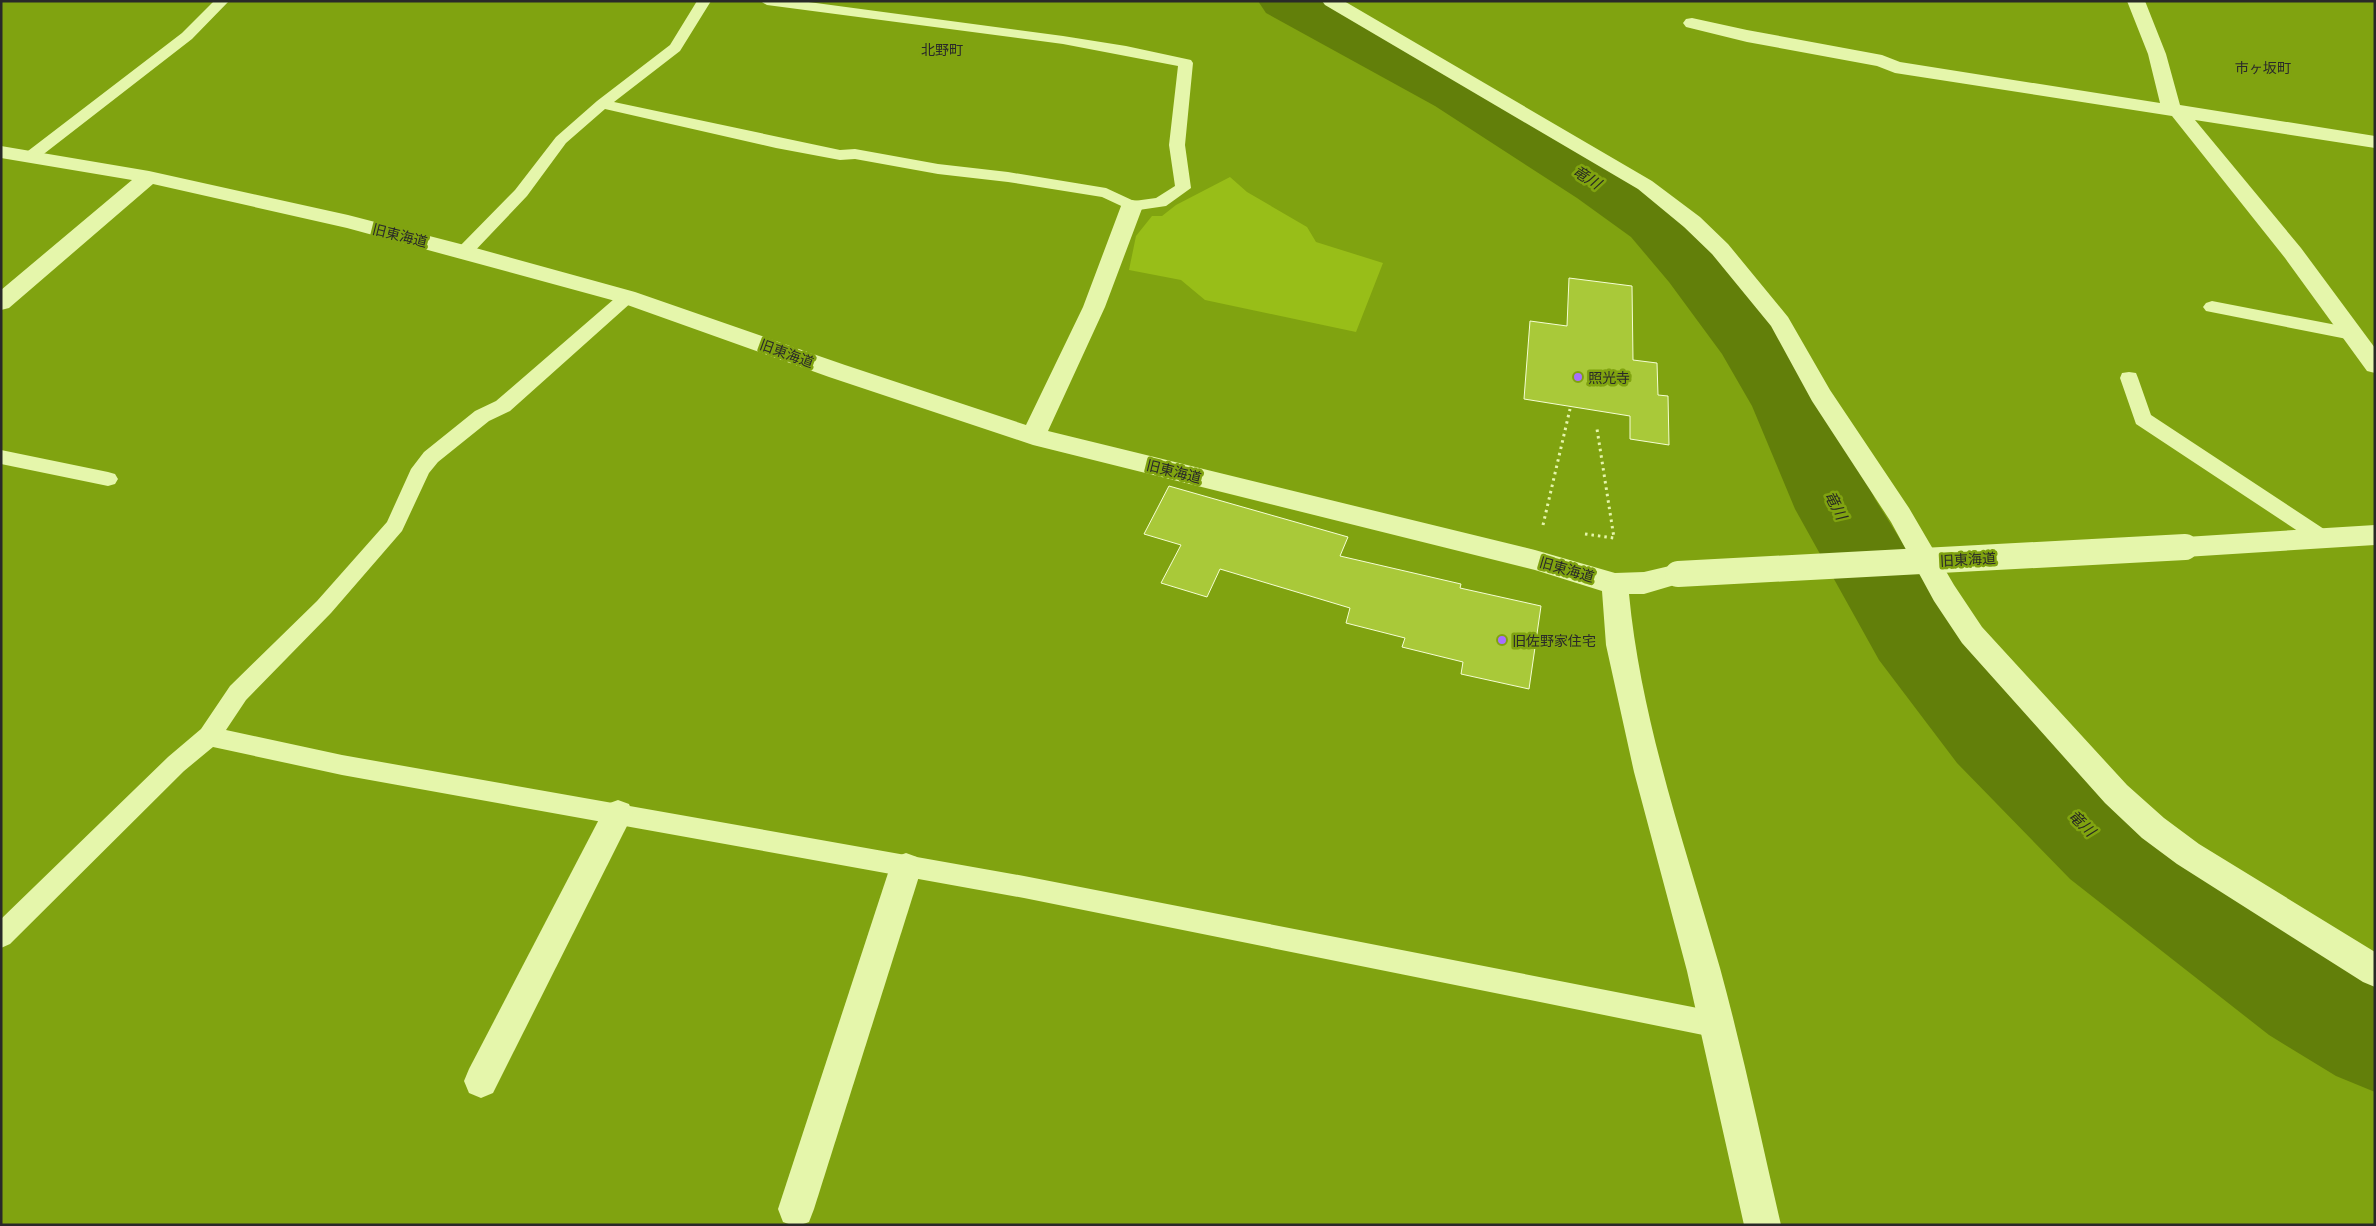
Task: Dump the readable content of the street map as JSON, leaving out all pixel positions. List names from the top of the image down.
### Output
{
  "streets": {
    "street": ["旧東海道"]
  },
  "districts": ["北野町", "市ヶ坂町"],
  "water": ["竜川"],
  "places": ["照光寺", "旧佐野家住宅"]
}
